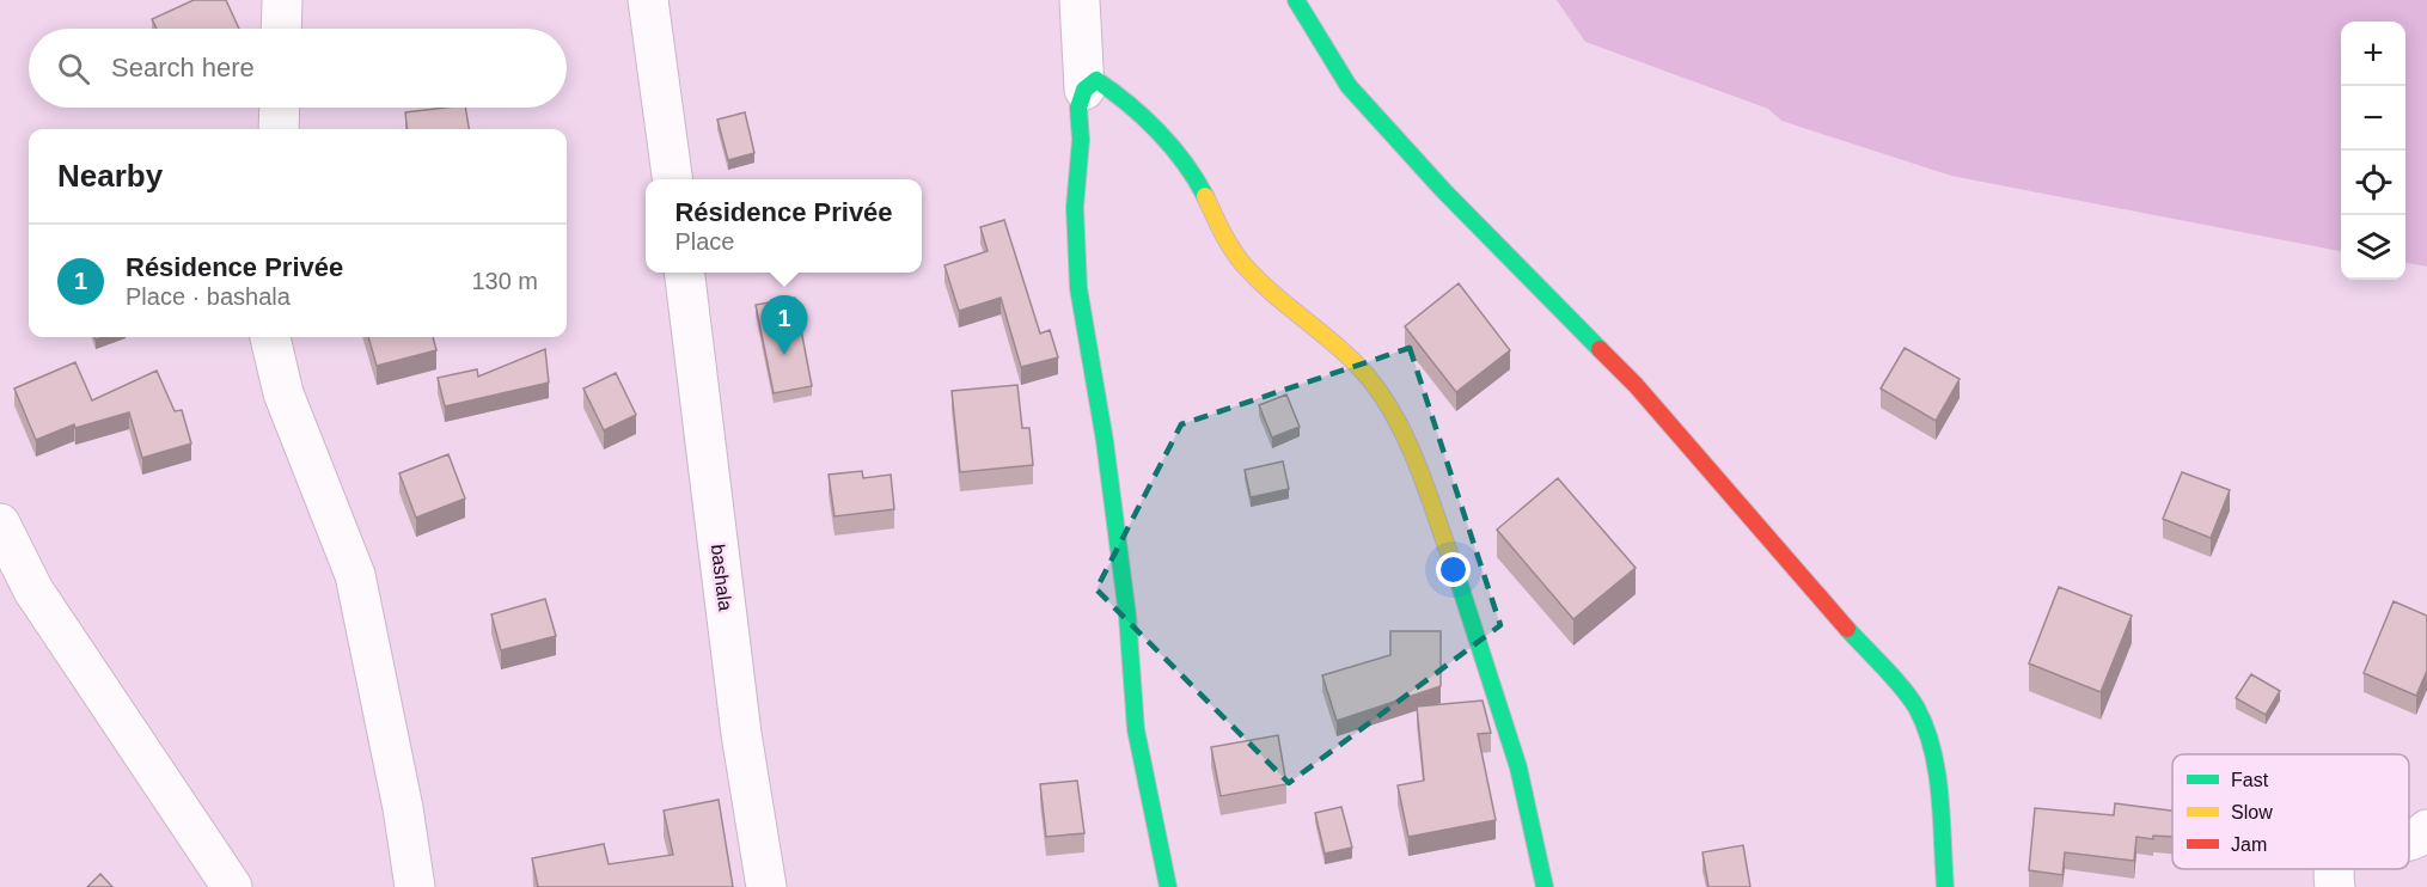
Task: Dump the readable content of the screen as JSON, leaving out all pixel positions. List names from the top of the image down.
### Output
{
  "streets": {
    "street": ["bashala"]
  },
  "legend": ["Fast", "Slow", "Jam"],
  "page": {
    "map_buttons": ["+", "−"],
    "search": "Search here",
    "heading": "Nearby",
    "popup": ["Résidence Privée", "Place"],
    "list": [
      {
        "mark": "1",
        "name": "Résidence Privée",
        "note": "Place · bashala",
        "value": "130 m"
      }
    ],
    "pins": "1"
  }
}
